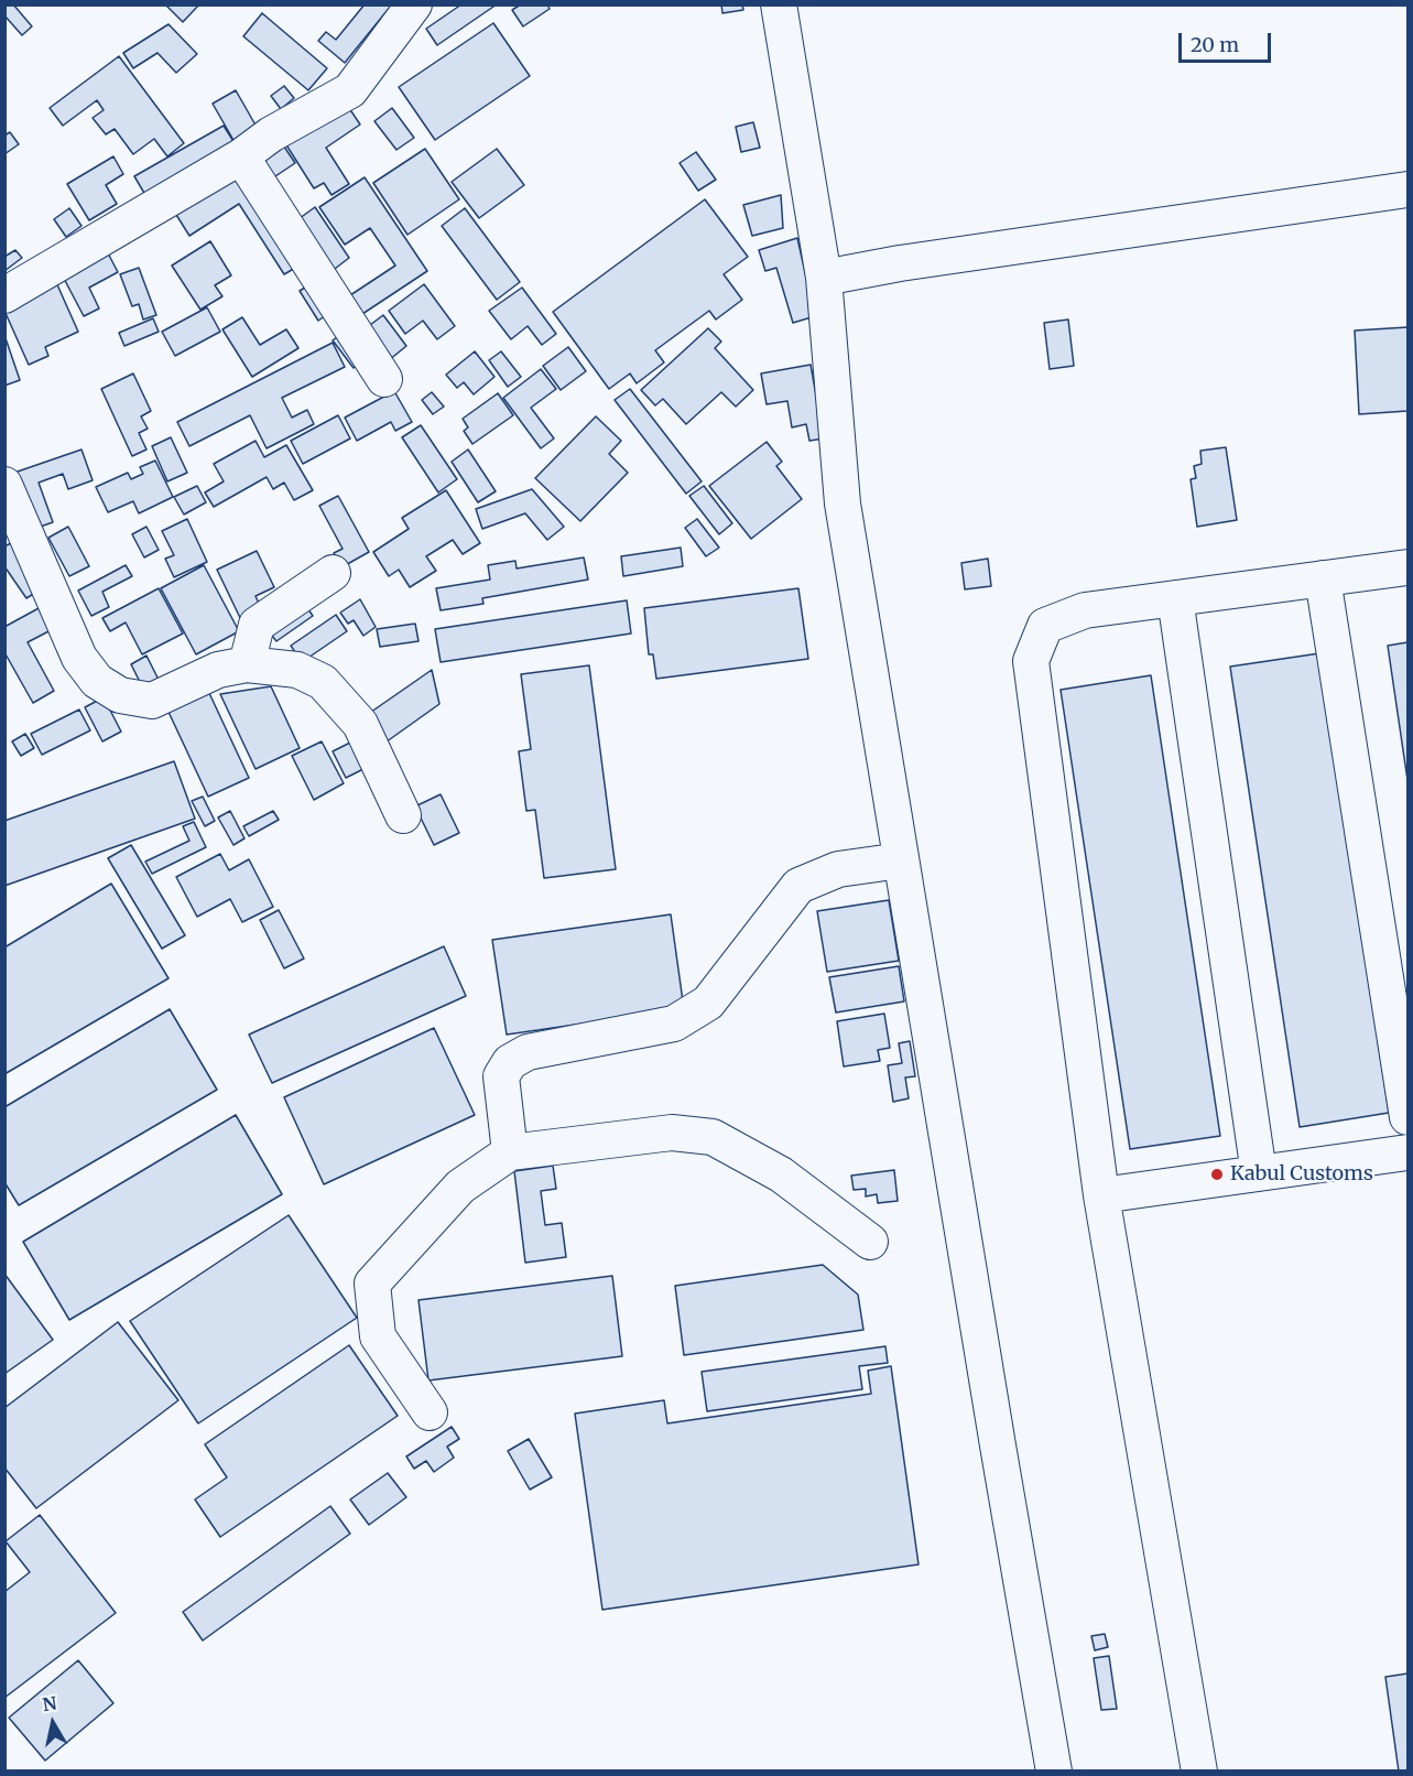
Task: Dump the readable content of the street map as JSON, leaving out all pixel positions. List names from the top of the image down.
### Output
{
  "places": ["Kabul Customs"],
  "scale_bar": "20 m",
  "north": "top"
}
